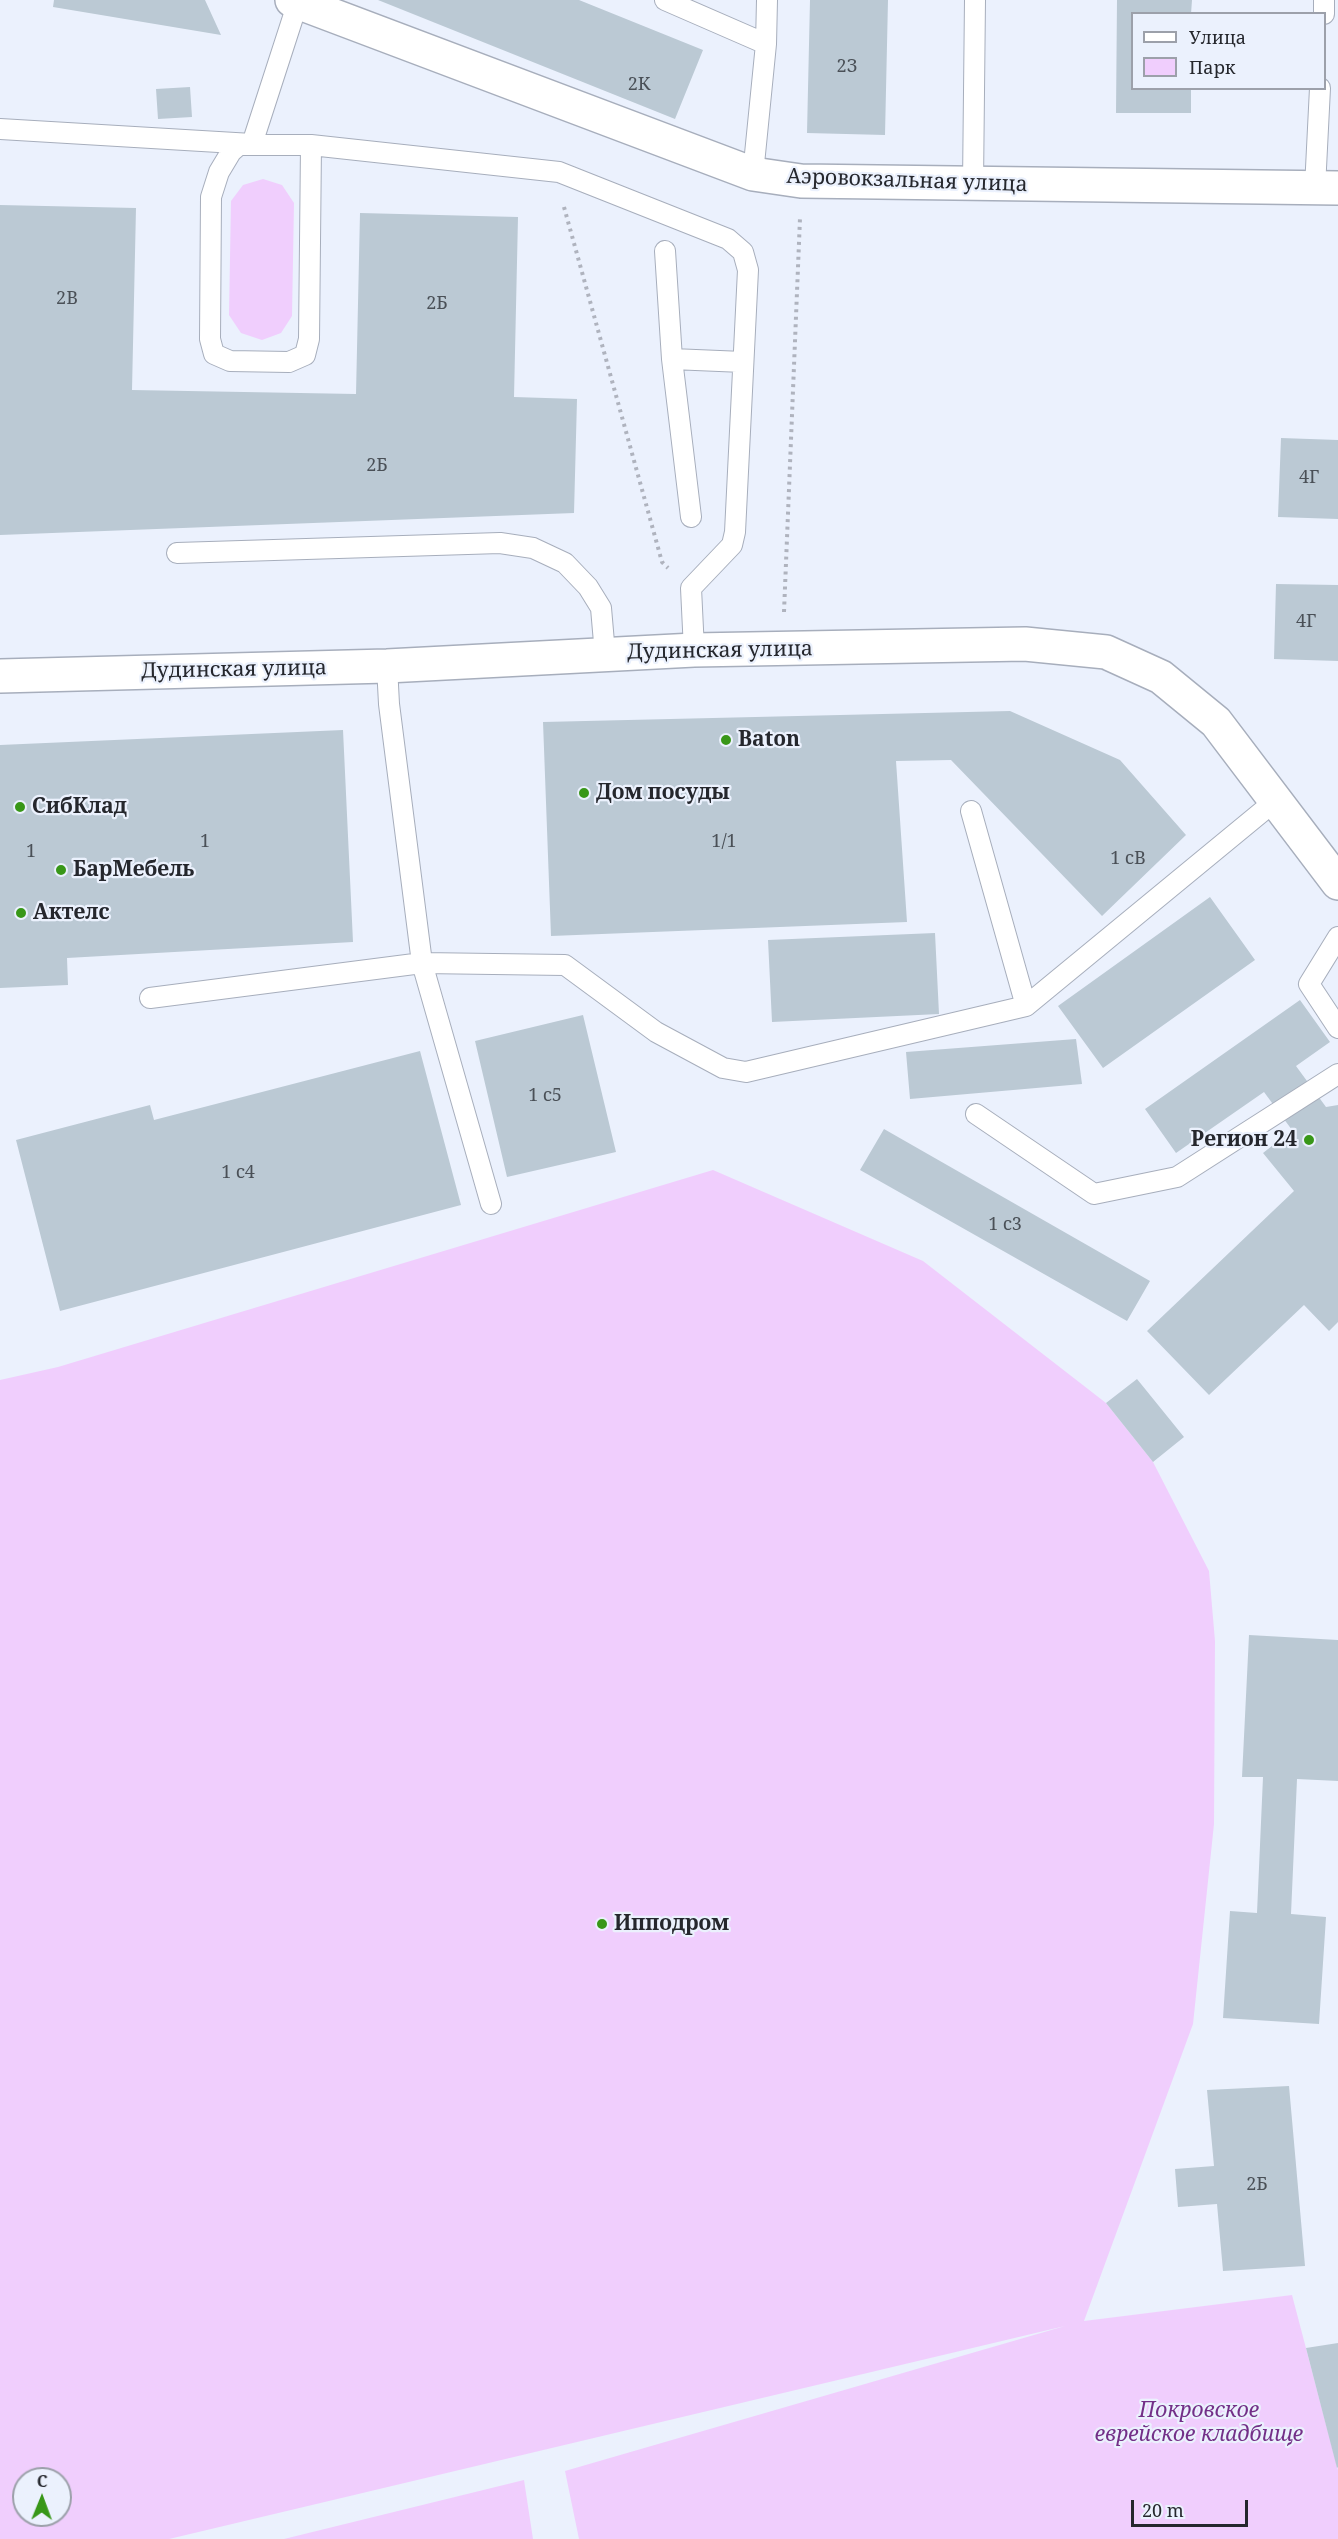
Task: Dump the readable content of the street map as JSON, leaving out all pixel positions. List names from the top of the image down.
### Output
{
  "streets": {
    "street": ["Аэровокзальная улица", "Дудинская улица"]
  },
  "parks": ["Покровское еврейское кладбище"],
  "places": [
    "Baton",
    "Дом посуды",
    "СибКлад",
    "БарМебель",
    "Актелс",
    "Регион 24",
    "Ипподром"
  ],
  "house_numbers": [
    "2З",
    "2К",
    "2В",
    "2Б",
    "2Б",
    "4Г",
    "4Г",
    "1",
    "1/1",
    "1",
    "1 сВ",
    "1 с5",
    "1 с4",
    "1 с3",
    "2Б"
  ],
  "legend": ["Улица", "Парк"],
  "scale_bar": "20 m",
  "north": "top"
}
